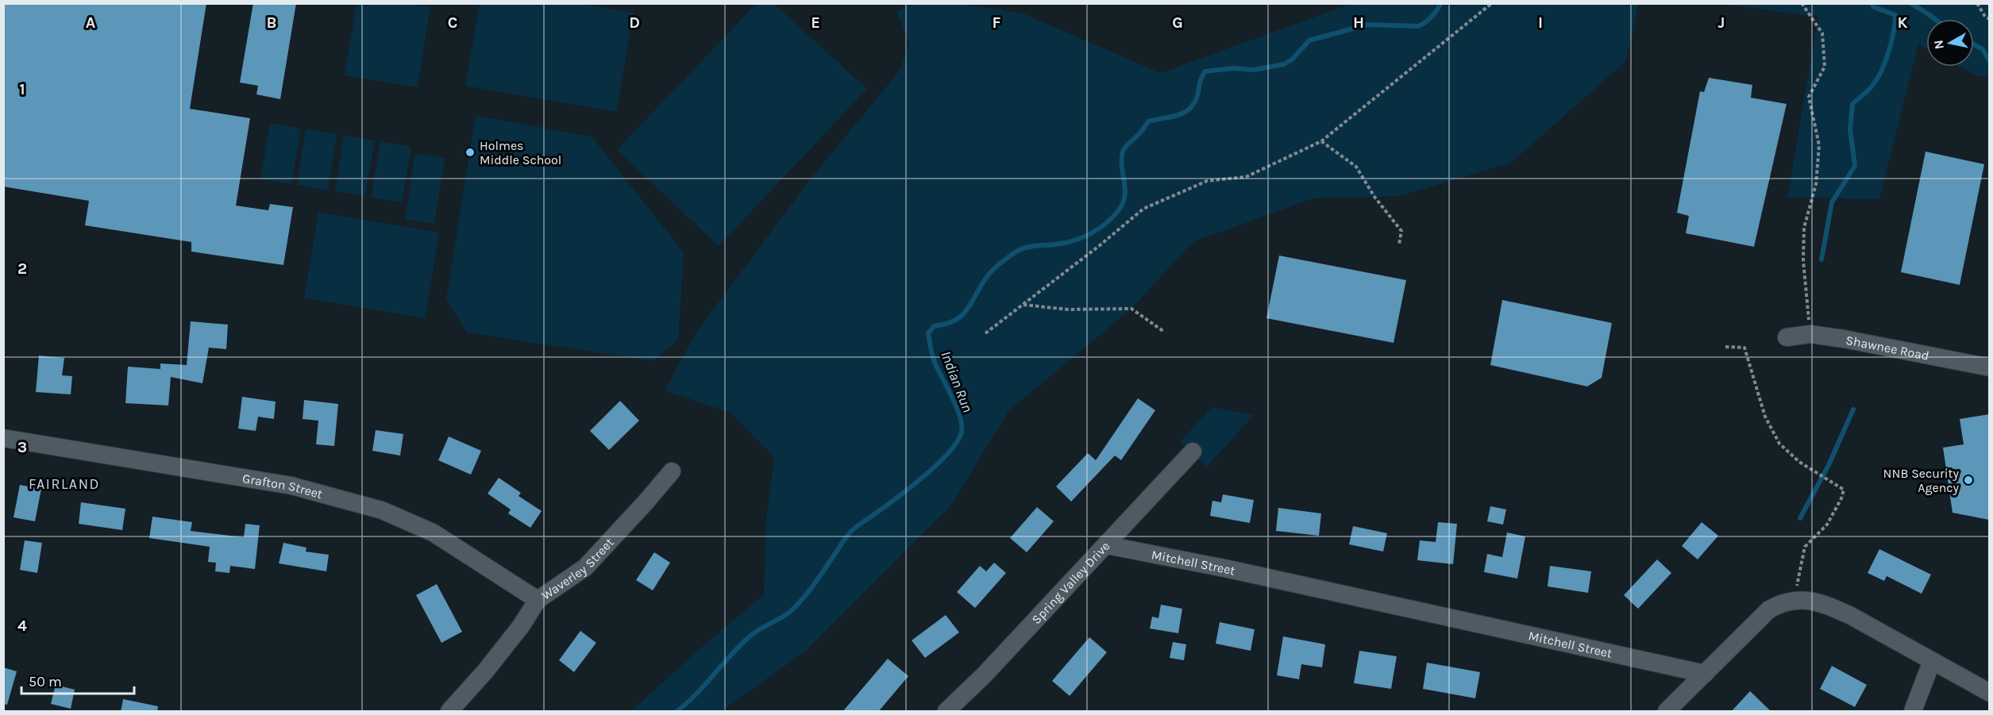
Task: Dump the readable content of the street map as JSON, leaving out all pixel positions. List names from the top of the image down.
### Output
{
  "streets": {
    "street": [
      "Shawnee Road",
      "Grafton Street",
      "Mitchell Street",
      "Waverley Street",
      "Spring Valley Drive"
    ]
  },
  "crossings": [
    ["Grafton Street", "Waverley Street"],
    ["Mitchell Street", "Spring Valley Drive"]
  ],
  "districts": ["FAIRLAND"],
  "water": ["Indian Run"],
  "places": ["Holmes Middle School", "NNB Security Agency"],
  "scale_bar": "50 m",
  "north": "left",
  "grid": {
    "columns": [
      "A",
      "B",
      "C",
      "D",
      "E",
      "F",
      "G",
      "H",
      "I",
      "J",
      "K"
    ],
    "rows": [
      "1",
      "2",
      "3",
      "4"
    ]
  }
}
